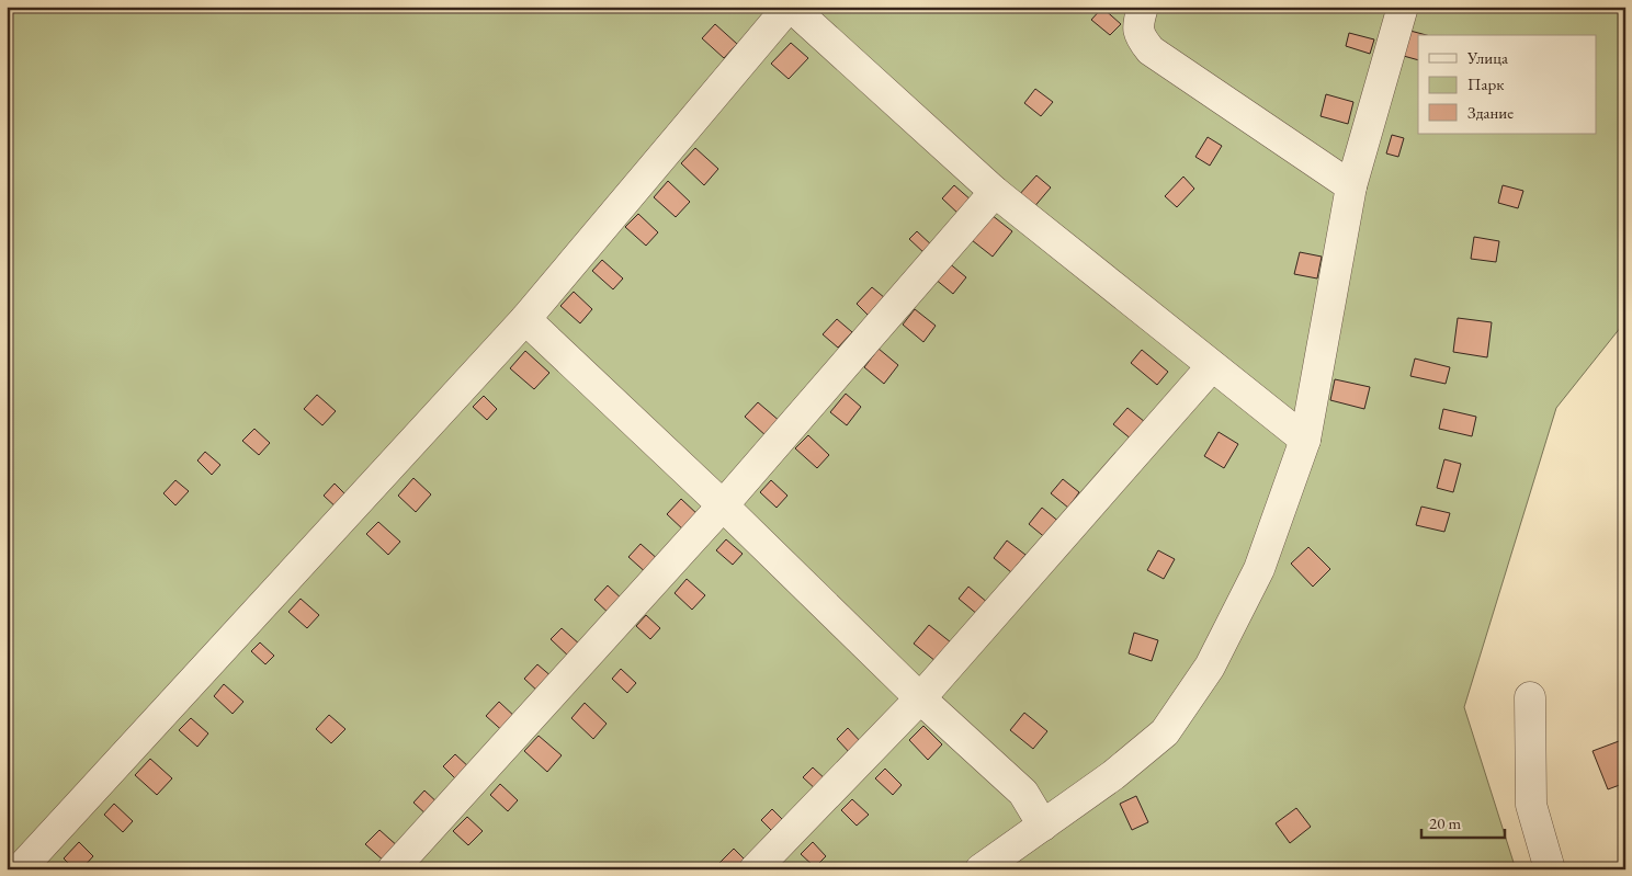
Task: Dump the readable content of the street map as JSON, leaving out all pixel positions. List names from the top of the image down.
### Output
{
  "legend": ["Улица", "Парк", "Здание"],
  "scale_bar": "20 m"
}
